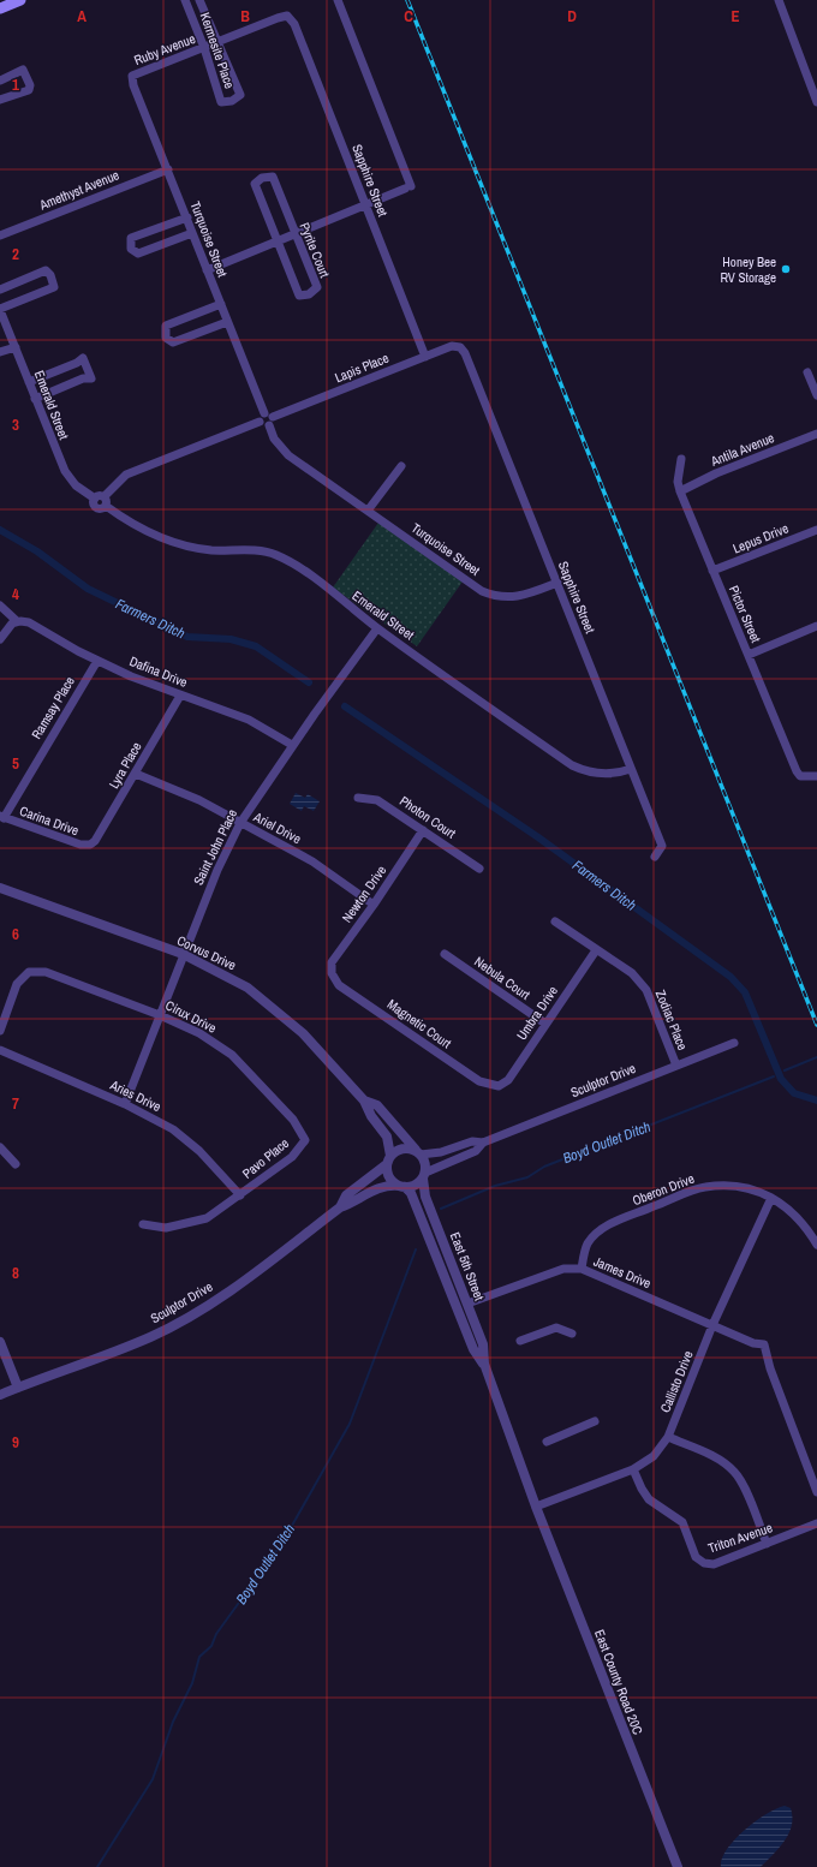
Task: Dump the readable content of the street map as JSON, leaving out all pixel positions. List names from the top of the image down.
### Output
{
  "streets": {
    "street": [
      "Ruby Avenue",
      "Kermesite Place",
      "Sapphire Street",
      "Amethyst Avenue",
      "Turquoise Street",
      "Pyrite Court",
      "Lapis Place",
      "Emerald Street",
      "Antila Avenue",
      "Lepus Drive",
      "Pictor Street",
      "Dafina Drive",
      "Ramsay Place",
      "Lyra Place",
      "Photon Court",
      "Carina Drive",
      "Ariel Drive",
      "Saint John Place",
      "Newton Drive",
      "Corvus Drive",
      "Nebula Court",
      "Umbra Drive",
      "Cirux Drive",
      "Zodiac Place",
      "Magnetic Court",
      "Sculptor Drive",
      "Aries Drive",
      "Pavo Place",
      "Oberon Drive",
      "East 5th Street",
      "James Drive",
      "Callisto Drive",
      "Triton Avenue",
      "East County Road 20C"
    ]
  },
  "crossings": [
    ["Ruby Avenue", "Kermesite Place"],
    ["Ruby Avenue", "Sapphire Street"],
    ["Ruby Avenue", "Turquoise Street"],
    ["Sapphire Street", "Turquoise Street"],
    ["Sapphire Street", "Lapis Place"],
    ["Sapphire Street", "Emerald Street"],
    ["Amethyst Avenue", "Turquoise Street"],
    ["Turquoise Street", "Lapis Place"],
    ["Lapis Place", "Emerald Street"],
    ["Emerald Street", "Saint John Place"],
    ["Antila Avenue", "Pictor Street"],
    ["Lepus Drive", "Pictor Street"],
    ["Dafina Drive", "Ramsay Place"],
    ["Dafina Drive", "Lyra Place"],
    ["Dafina Drive", "Saint John Place"],
    ["Ramsay Place", "Carina Drive"],
    ["Lyra Place", "Carina Drive"],
    ["Lyra Place", "Ariel Drive"],
    ["Photon Court", "Newton Drive"],
    ["Ariel Drive", "Saint John Place"],
    ["Ariel Drive", "Newton Drive"],
    ["Saint John Place", "Corvus Drive"],
    ["Saint John Place", "Cirux Drive"],
    ["Saint John Place", "Aries Drive"],
    ["Newton Drive", "Magnetic Court"],
    ["Corvus Drive", "Sculptor Drive"],
    ["Corvus Drive", "East 5th Street"],
    ["Nebula Court", "Umbra Drive"],
    ["Umbra Drive", "Zodiac Place"],
    ["Umbra Drive", "Magnetic Court"],
    ["Cirux Drive", "Pavo Place"],
    ["Zodiac Place", "Sculptor Drive"],
    ["Sculptor Drive", "East 5th Street"],
    ["Aries Drive", "Pavo Place"],
    ["Oberon Drive", "James Drive"],
    ["Oberon Drive", "Callisto Drive"],
    ["East 5th Street", "James Drive"],
    ["East 5th Street", "Callisto Drive"],
    ["East 5th Street", "East County Road 20C"],
    ["James Drive", "Callisto Drive"],
    ["Callisto Drive", "Triton Avenue"],
    ["Callisto Drive", "East County Road 20C"]
  ],
  "water": ["Farmers Ditch", "Boyd Outlet Ditch"],
  "places": ["Honey Bee RV Storage"],
  "grid": {
    "columns": [
      "A",
      "B",
      "C",
      "D",
      "E"
    ],
    "rows": [
      "1",
      "2",
      "3",
      "4",
      "5",
      "6",
      "7",
      "8",
      "9"
    ]
  }
}
